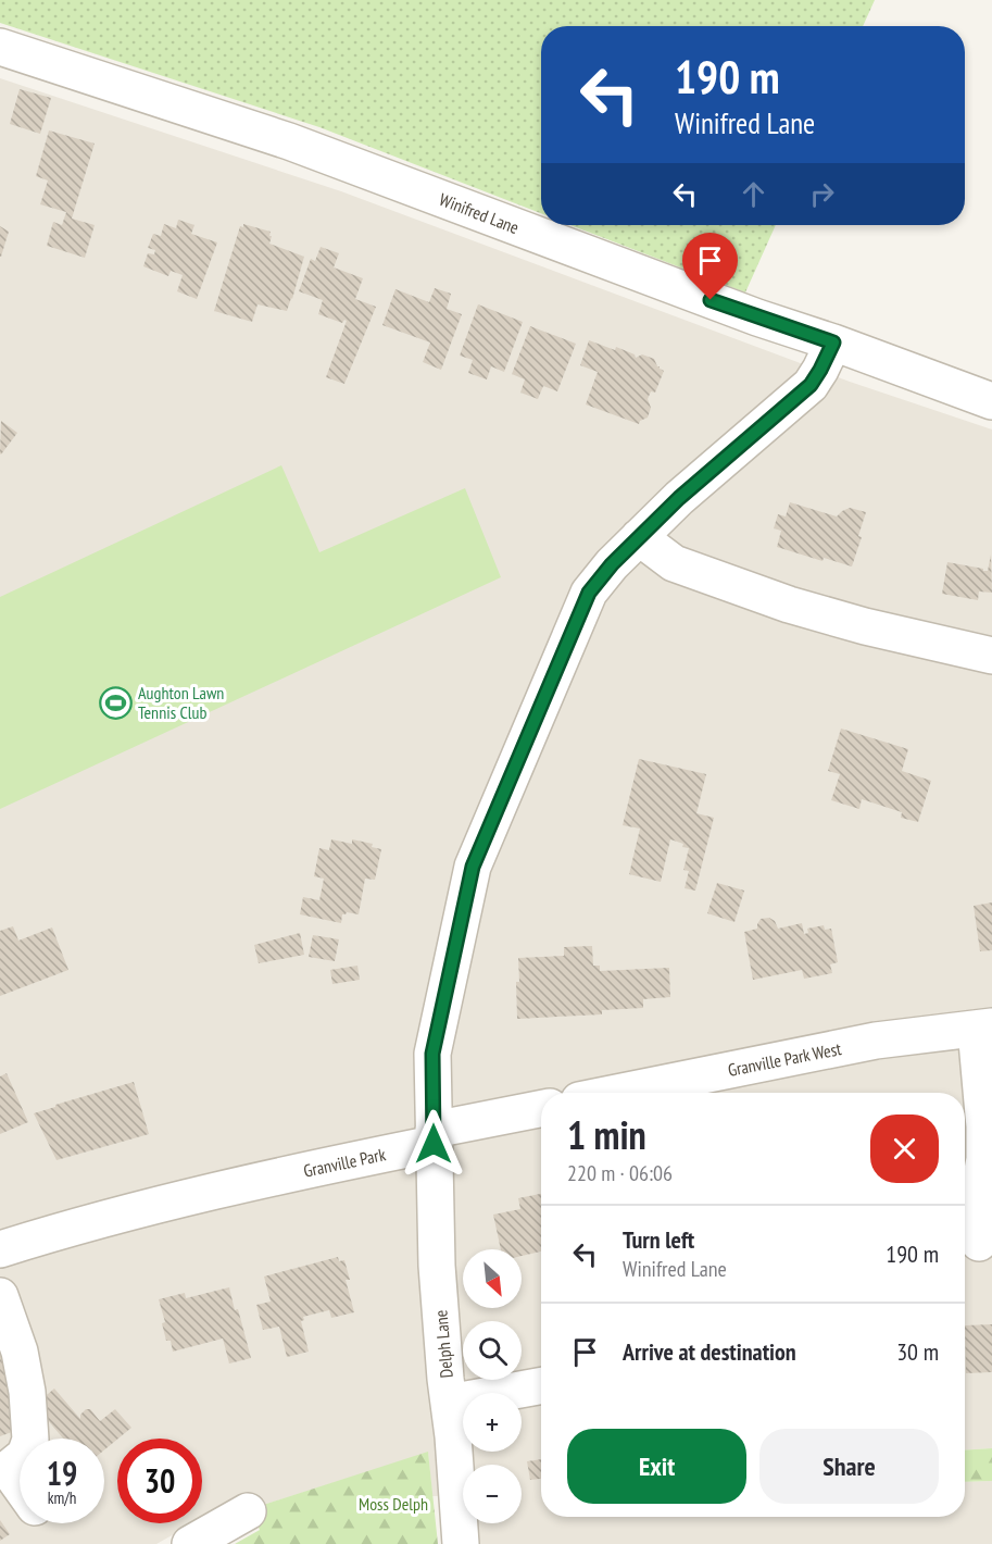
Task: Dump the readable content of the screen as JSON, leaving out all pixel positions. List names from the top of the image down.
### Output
{
  "streets": {
    "street": [
      "Winifred Lane",
      "Granville Park West",
      "Granville Park",
      "Delph Lane"
    ]
  },
  "crossings": [
    ["Granville Park", "Delph Lane"]
  ],
  "parks": ["Moss Delph"],
  "places": {
    "sports": ["Aughton Lawn Tennis Club"]
  },
  "north": "bottom right",
  "page": {
    "turn": ["190 m", "Winifred Lane"],
    "heading": ["1 min", "220 m · 06:06"],
    "list": [
      {
        "name": "Turn left",
        "note": "Winifred Lane",
        "value": "190 m"
      },
      {
        "name": "Arrive at destination",
        "value": "30 m"
      }
    ],
    "map_buttons": ["+", "−"],
    "buttons": ["Exit", "Share"],
    "speed": "19 km/h",
    "limit": "30"
  }
}
